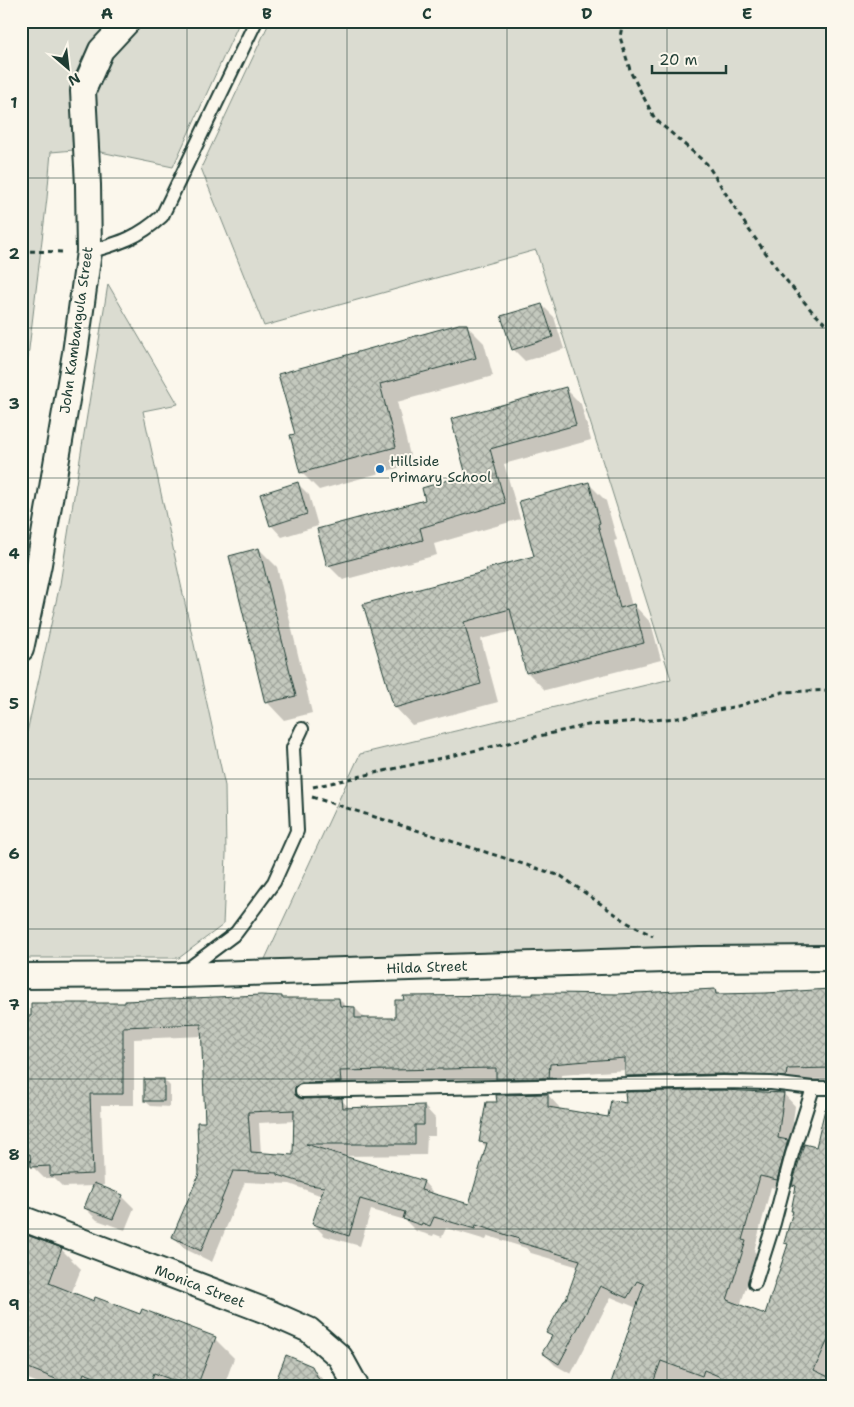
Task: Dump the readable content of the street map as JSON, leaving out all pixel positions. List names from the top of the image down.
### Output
{
  "streets": {
    "street": ["John Kambangula Street", "Hilda Street", "Monica Street"]
  },
  "places": ["Hillside Primary School"],
  "scale_bar": "20 m",
  "north": "bottom right",
  "grid": {
    "columns": [
      "A",
      "B",
      "C",
      "D",
      "E"
    ],
    "rows": [
      "1",
      "2",
      "3",
      "4",
      "5",
      "6",
      "7",
      "8",
      "9"
    ]
  }
}
